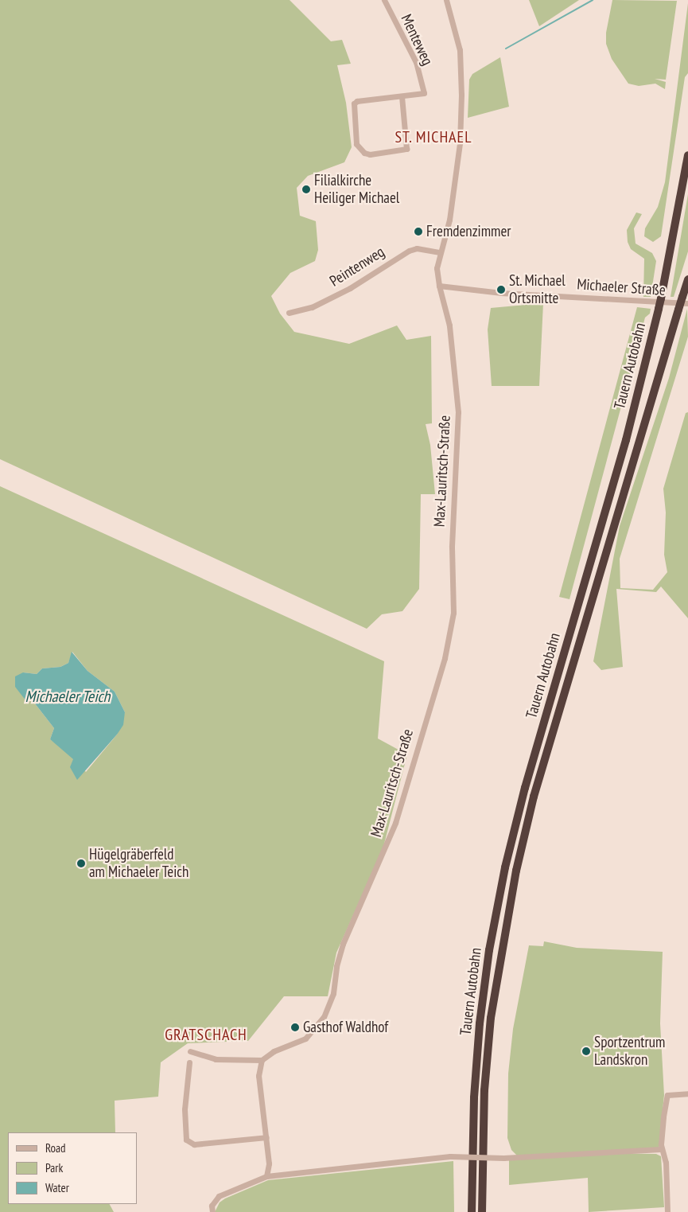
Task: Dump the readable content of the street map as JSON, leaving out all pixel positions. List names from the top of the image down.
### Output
{
  "streets": {
    "highway": ["Tauern Autobahn"],
    "street": [
      "Menteweg",
      "Peintenweg",
      "Michaeler Straße",
      "Max-Lauritsch-Straße"
    ]
  },
  "crossings": [
    ["Michaeler Straße", "Tauern Autobahn"],
    ["Michaeler Straße", "Max-Lauritsch-Straße"]
  ],
  "districts": ["ST. MICHAEL", "GRATSCHACH"],
  "water": ["Michaeler Teich"],
  "places": [
    "Filialkirche Heiliger Michael",
    "Fremdenzimmer",
    "St. Michael Ortsmitte",
    "Hügelgräberfeld am Michaeler Teich",
    "Gasthof Waldhof",
    "Sportzentrum Landskron"
  ],
  "legend": ["Road", "Park", "Water"]
}
